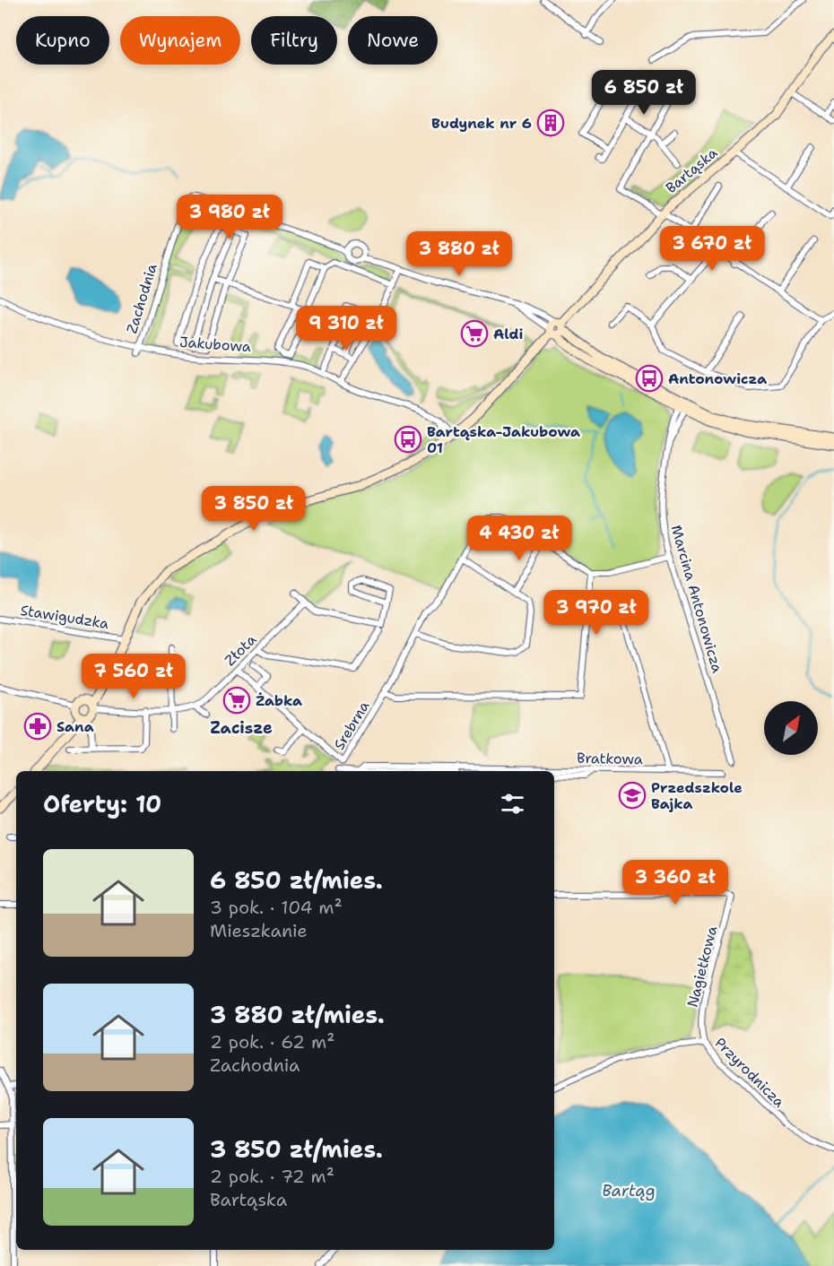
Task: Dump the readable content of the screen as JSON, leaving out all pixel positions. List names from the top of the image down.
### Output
{
  "streets": {
    "street": [
      "Bartąska",
      "Zachodnia",
      "Jakubowa",
      "Marcina Antonowicza",
      "Stawigudzka",
      "Złota",
      "Srebrna",
      "Bratkowa",
      "Nagietkowa",
      "Przyrodnicza"
    ]
  },
  "crossings": [
    ["Bartąska", "Jakubowa"],
    ["Bartąska", "Stawigudzka"],
    ["Bartąska", "Złota"],
    ["Zachodnia", "Jakubowa"],
    ["Złota", "Srebrna"],
    ["Nagietkowa", "Przyrodnicza"]
  ],
  "districts": ["Zacisze"],
  "water": ["Bartąg"],
  "places": {
    "building": ["Budynek nr 6"],
    "supermarket": ["Aldi", "Żabka"],
    "bus stop": ["Antonowicza", "Bartąska-Jakubowa 01"],
    "pharmacy": ["Sana"],
    "school or university": ["Przedszkole Bajka"]
  },
  "north": "top right",
  "page": {
    "chip": [
      "Kupno",
      "Wynajem",
      "Filtry",
      "Nowe"
    ],
    "price": [
      "6 850 zł",
      "3 980 zł",
      "3 670 zł",
      "3 880 zł",
      "9 310 zł",
      "3 850 zł",
      "4 430 zł",
      "3 970 zł",
      "7 560 zł",
      "3 360 zł"
    ],
    "heading": "Oferty: 10",
    "list": [
      {
        "name": "6 850 zł/mies.",
        "note": "3 pok. · 104 m² · Mieszkanie"
      },
      {
        "name": "3 880 zł/mies.",
        "note": "2 pok. · 62 m² · Zachodnia"
      },
      {
        "name": "3 850 zł/mies.",
        "note": "2 pok. · 72 m² · Bartąska"
      }
    ]
  }
}
